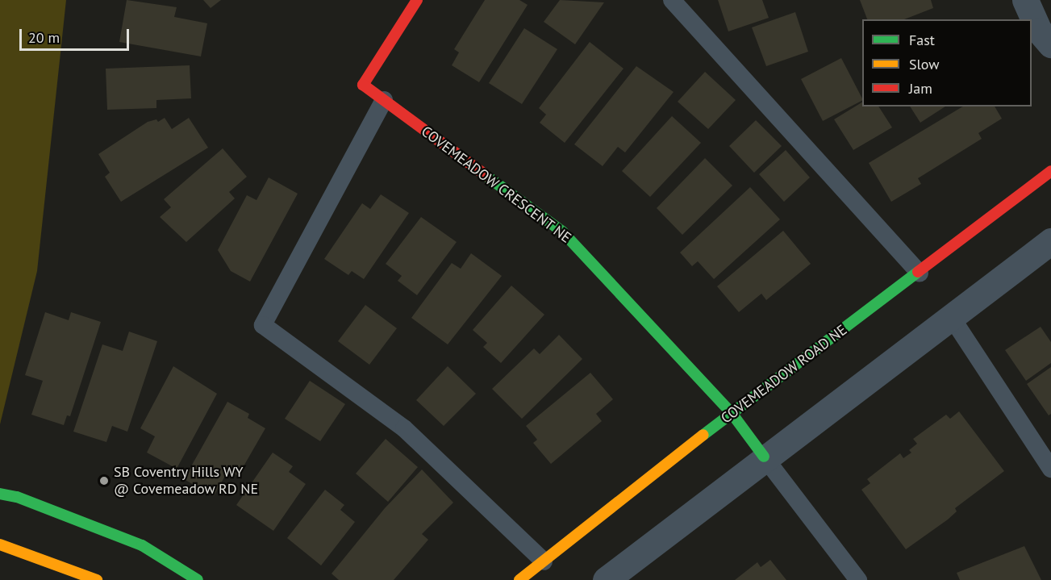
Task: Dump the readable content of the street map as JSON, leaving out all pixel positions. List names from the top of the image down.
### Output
{
  "streets": {
    "street": ["COVEMEADOW CRESCENT NE", "COVEMEADOW ROAD NE"]
  },
  "crossings": [
    ["COVEMEADOW CRESCENT NE", "COVEMEADOW ROAD NE"]
  ],
  "places": ["SB Coventry Hills WY @ Covemeadow RD NE"],
  "legend": ["Fast", "Slow", "Jam"],
  "scale_bar": "20 m"
}
